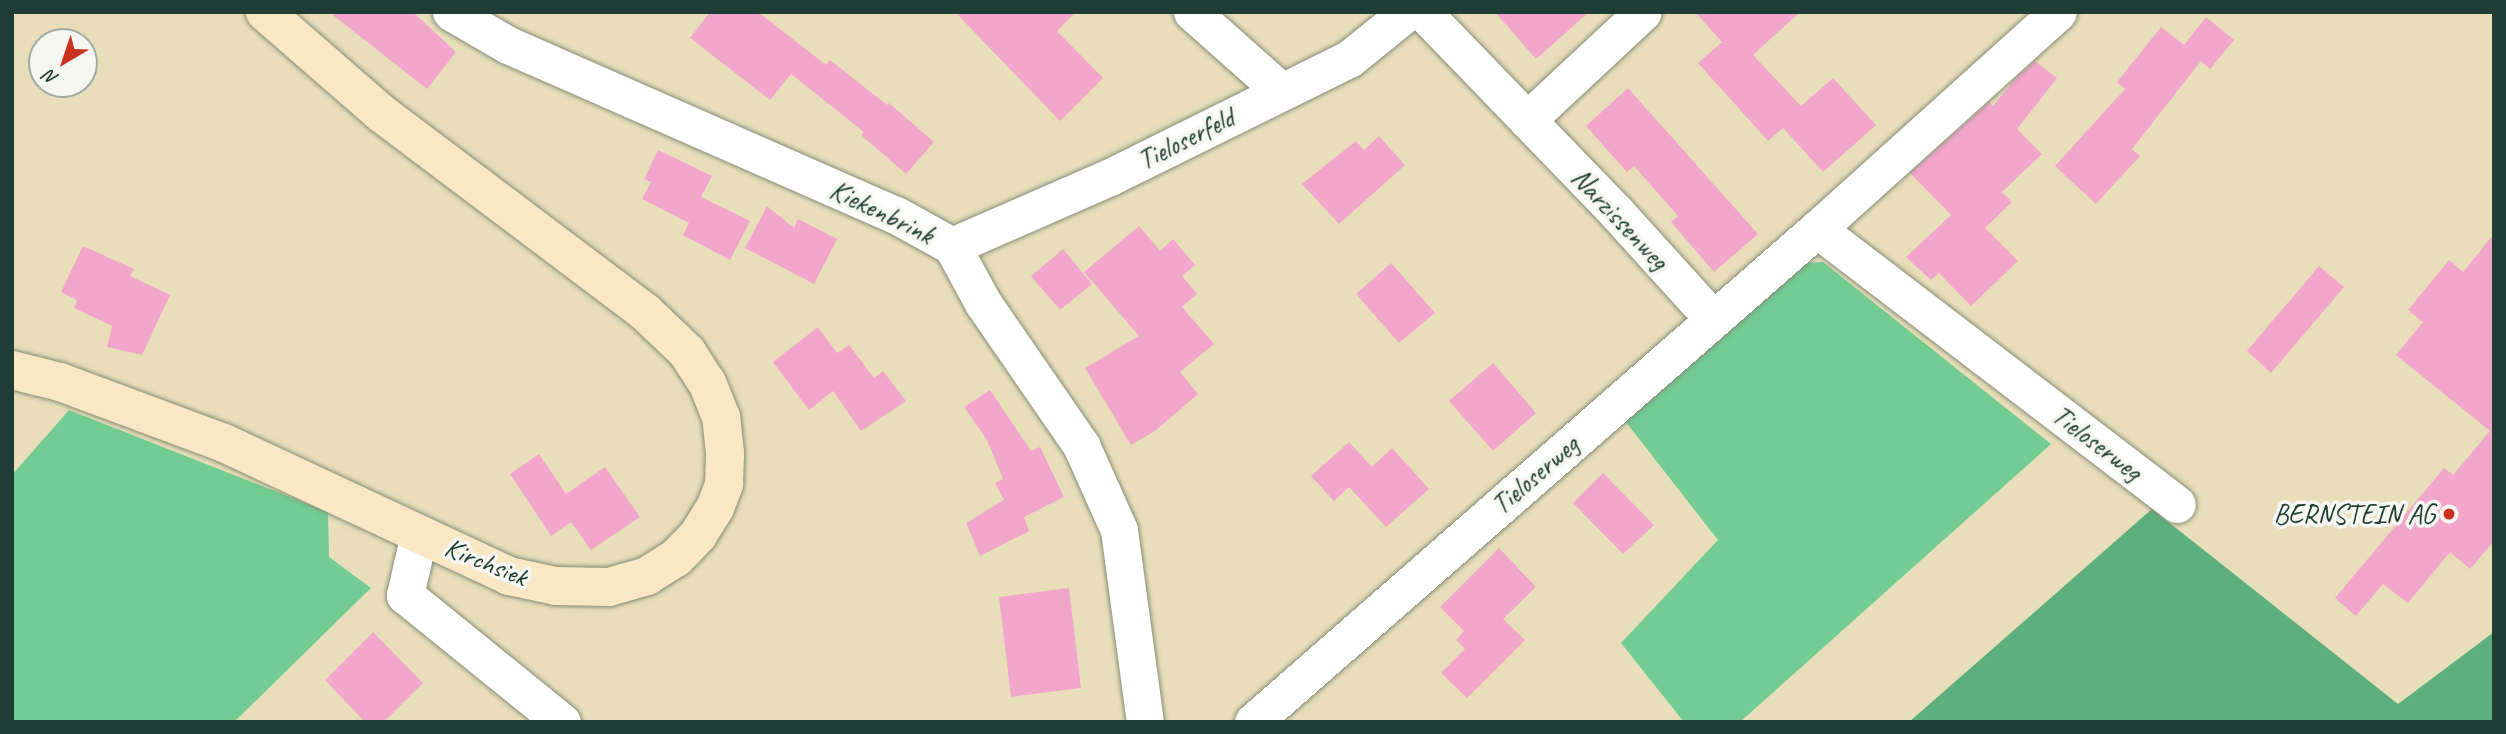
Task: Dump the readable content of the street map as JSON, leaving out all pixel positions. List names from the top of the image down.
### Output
{
  "streets": {
    "main road": ["Kirchsiek"],
    "street": [
      "Tieloserfeld",
      "Kiekenbrink",
      "Narzissenweg",
      "Tieloserweg"
    ]
  },
  "crossings": [
    ["Tieloserfeld", "Kiekenbrink"],
    ["Narzissenweg", "Tieloserweg"]
  ],
  "places": ["BERNSTEIN AG"],
  "north": "bottom left"
}
